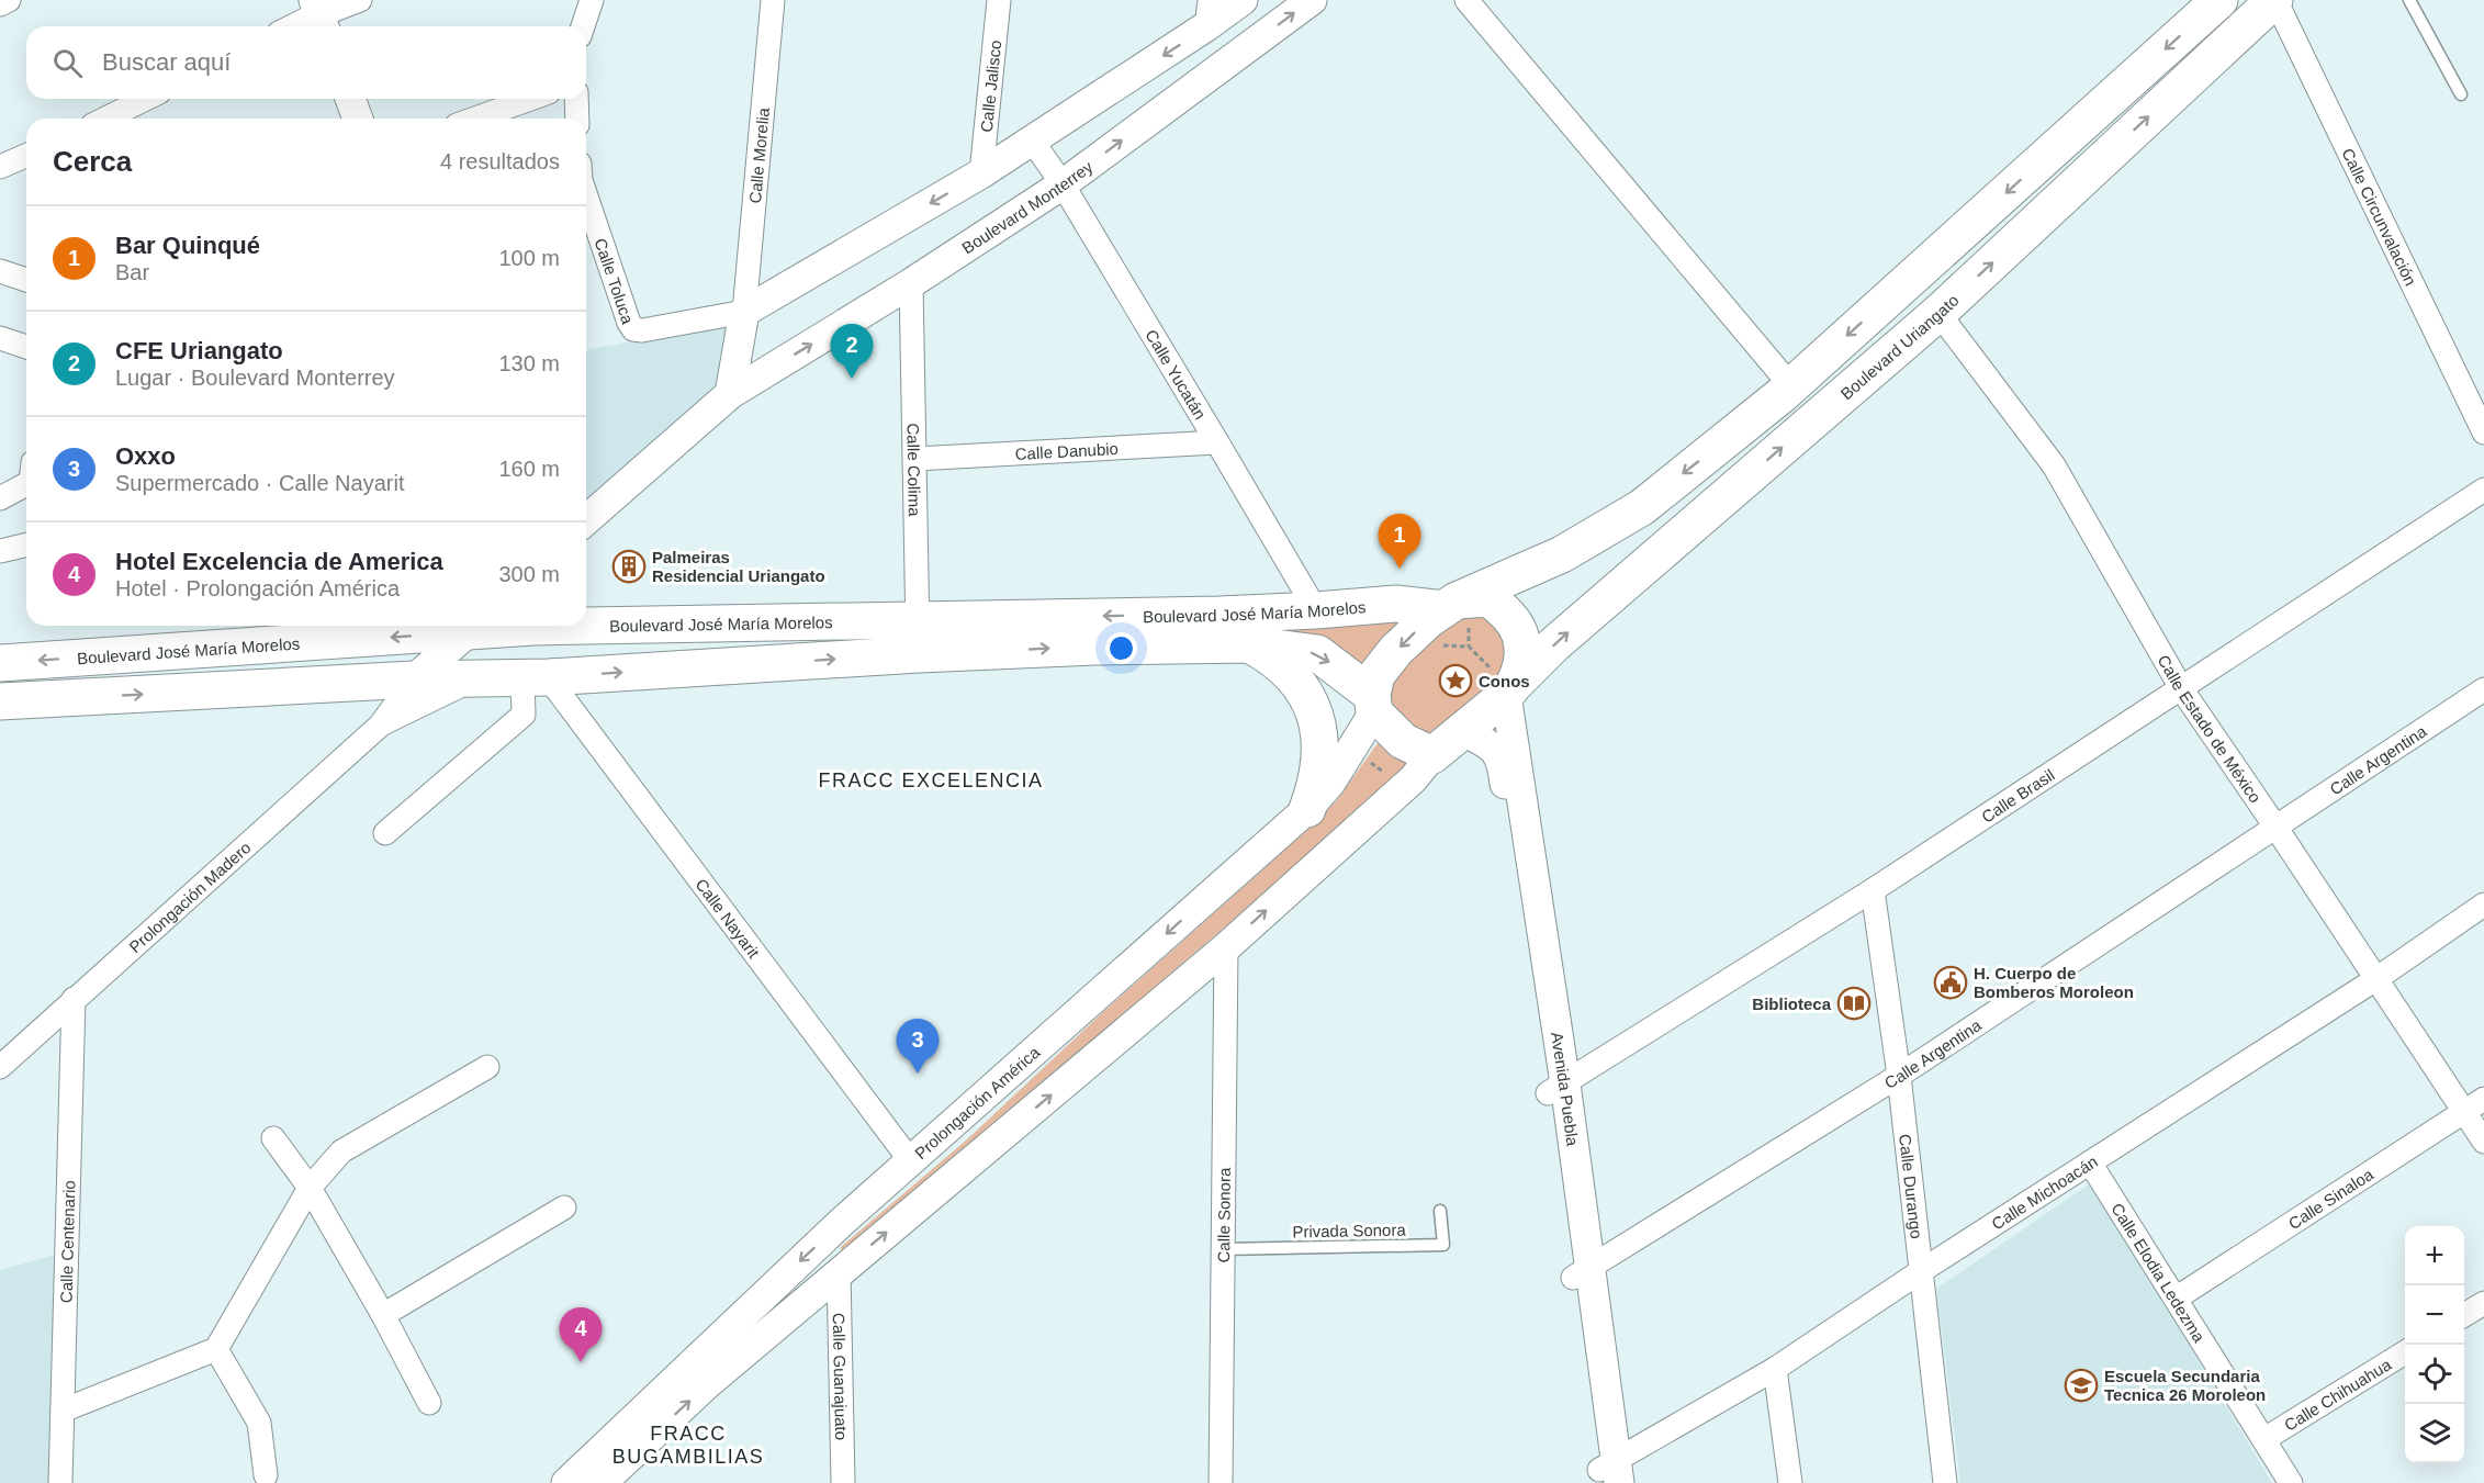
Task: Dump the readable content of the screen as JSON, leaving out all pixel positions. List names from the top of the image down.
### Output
{
  "streets": {
    "main road": ["Boulevard Uriangato", "Boulevard José María Morelos"],
    "street": [
      "Calle Jalisco",
      "Calle Morelia",
      "Boulevard Monterrey",
      "Calle Circunvalación",
      "Calle Toluca",
      "Calle Yucatán",
      "Calle Danubio",
      "Calle Colima",
      "Calle Estado de México",
      "Calle Argentina",
      "Calle Brasil",
      "Prolongación Madero",
      "Calle Nayarit",
      "Avenida Puebla",
      "Prolongación América",
      "Calle Durango",
      "Calle Michoacán",
      "Calle Sinaloa",
      "Calle Sonora",
      "Calle Centenario",
      "Calle Elodia Ledezma",
      "Calle Guanajuato",
      "Calle Chihuahua"
    ],
    "lane": ["Privada Sonora"]
  },
  "crossings": [
    ["Calle Morelia", "Calle Toluca"],
    ["Boulevard Monterrey", "Calle Yucatán"],
    ["Boulevard Monterrey", "Calle Colima"],
    ["Calle Circunvalación", "Boulevard Uriangato"],
    ["Boulevard Uriangato", "Boulevard José María Morelos"],
    ["Boulevard Uriangato", "Calle Estado de México"],
    ["Boulevard Uriangato", "Avenida Puebla"],
    ["Boulevard Uriangato", "Prolongación América"],
    ["Calle Yucatán", "Calle Danubio"],
    ["Calle Yucatán", "Boulevard José María Morelos"],
    ["Calle Danubio", "Calle Colima"],
    ["Calle Colima", "Boulevard José María Morelos"],
    ["Boulevard José María Morelos", "Prolongación Madero"],
    ["Boulevard José María Morelos", "Calle Nayarit"],
    ["Boulevard José María Morelos", "Avenida Puebla"],
    ["Boulevard José María Morelos", "Prolongación América"],
    ["Calle Estado de México", "Calle Argentina"],
    ["Calle Estado de México", "Calle Brasil"],
    ["Calle Estado de México", "Calle Michoacán"],
    ["Calle Estado de México", "Calle Sinaloa"],
    ["Calle Argentina", "Avenida Puebla"],
    ["Calle Argentina", "Calle Durango"],
    ["Calle Brasil", "Avenida Puebla"],
    ["Calle Brasil", "Calle Durango"],
    ["Prolongación Madero", "Calle Centenario"],
    ["Calle Nayarit", "Prolongación América"],
    ["Avenida Puebla", "Prolongación América"],
    ["Avenida Puebla", "Calle Michoacán"],
    ["Calle Durango", "Calle Michoacán"],
    ["Calle Michoacán", "Calle Elodia Ledezma"],
    ["Calle Sinaloa", "Calle Elodia Ledezma"],
    ["Calle Sonora", "Privada Sonora"],
    ["Calle Elodia Ledezma", "Calle Chihuahua"]
  ],
  "districts": ["FRACC EXCELENCIA", "FRACC BUGAMBILIAS"],
  "places": {
    "building": ["Palmeiras Residencial Uriangato"],
    "place": ["Conos"],
    "public building": ["H. Cuerpo de Bomberos Moroleon"],
    "library": ["Biblioteca"],
    "school or university": ["Escuela Secundaria Tecnica 26 Moroleon"]
  },
  "page": {
    "search": "Buscar aquí",
    "heading": ["Cerca", "4 resultados"],
    "list": [
      {
        "mark": "1",
        "name": "Bar Quinqué",
        "note": "Bar",
        "value": "100 m"
      },
      {
        "mark": "2",
        "name": "CFE Uriangato",
        "note": "Lugar · Boulevard Monterrey",
        "value": "130 m"
      },
      {
        "mark": "3",
        "name": "Oxxo",
        "note": "Supermercado · Calle Nayarit",
        "value": "160 m"
      },
      {
        "mark": "4",
        "name": "Hotel Excelencia de America",
        "note": "Hotel · Prolongación América",
        "value": "300 m"
      }
    ],
    "pins": [
      "2",
      "1",
      "3",
      "4"
    ],
    "map_buttons": ["+", "−"]
  }
}
